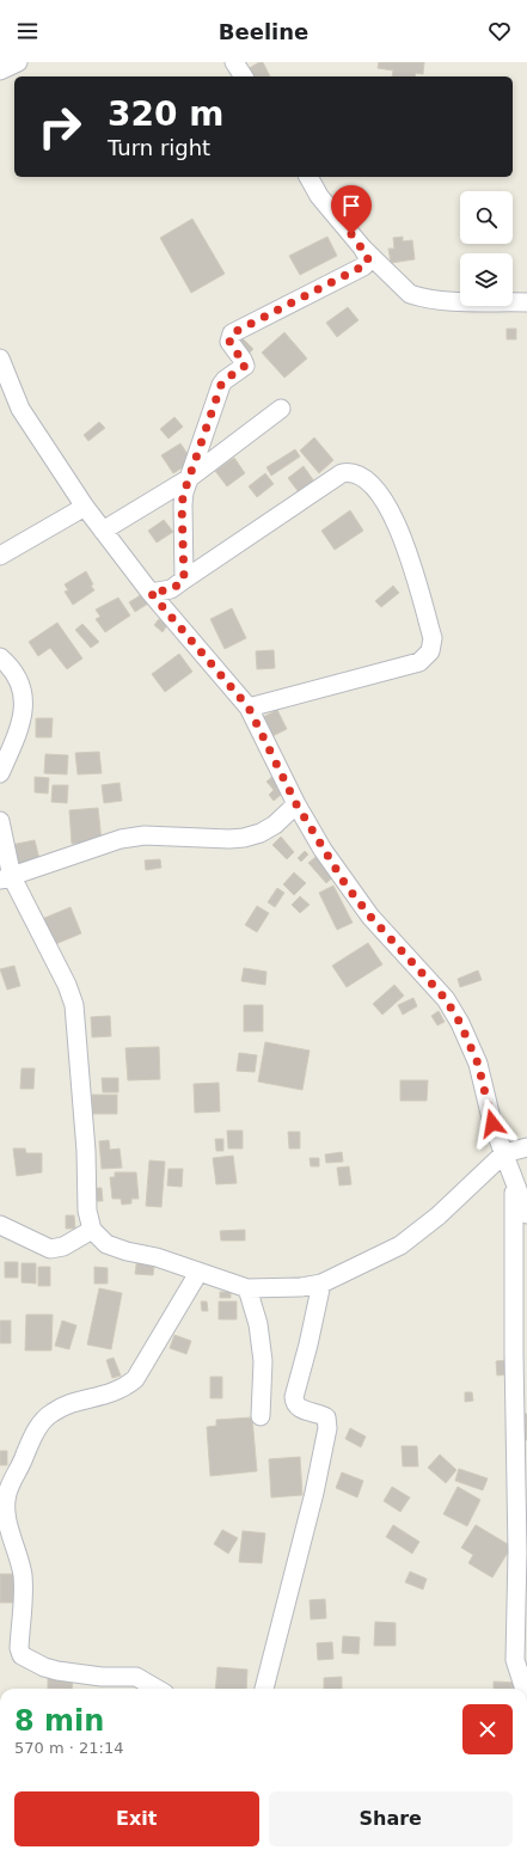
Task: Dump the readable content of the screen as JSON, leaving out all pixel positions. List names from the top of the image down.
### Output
{
  "page": {
    "header": "Beeline",
    "turn": ["320 m", "Turn right"],
    "heading": ["8 min", "570 m · 21:14"],
    "buttons": ["Exit", "Share"]
  }
}
